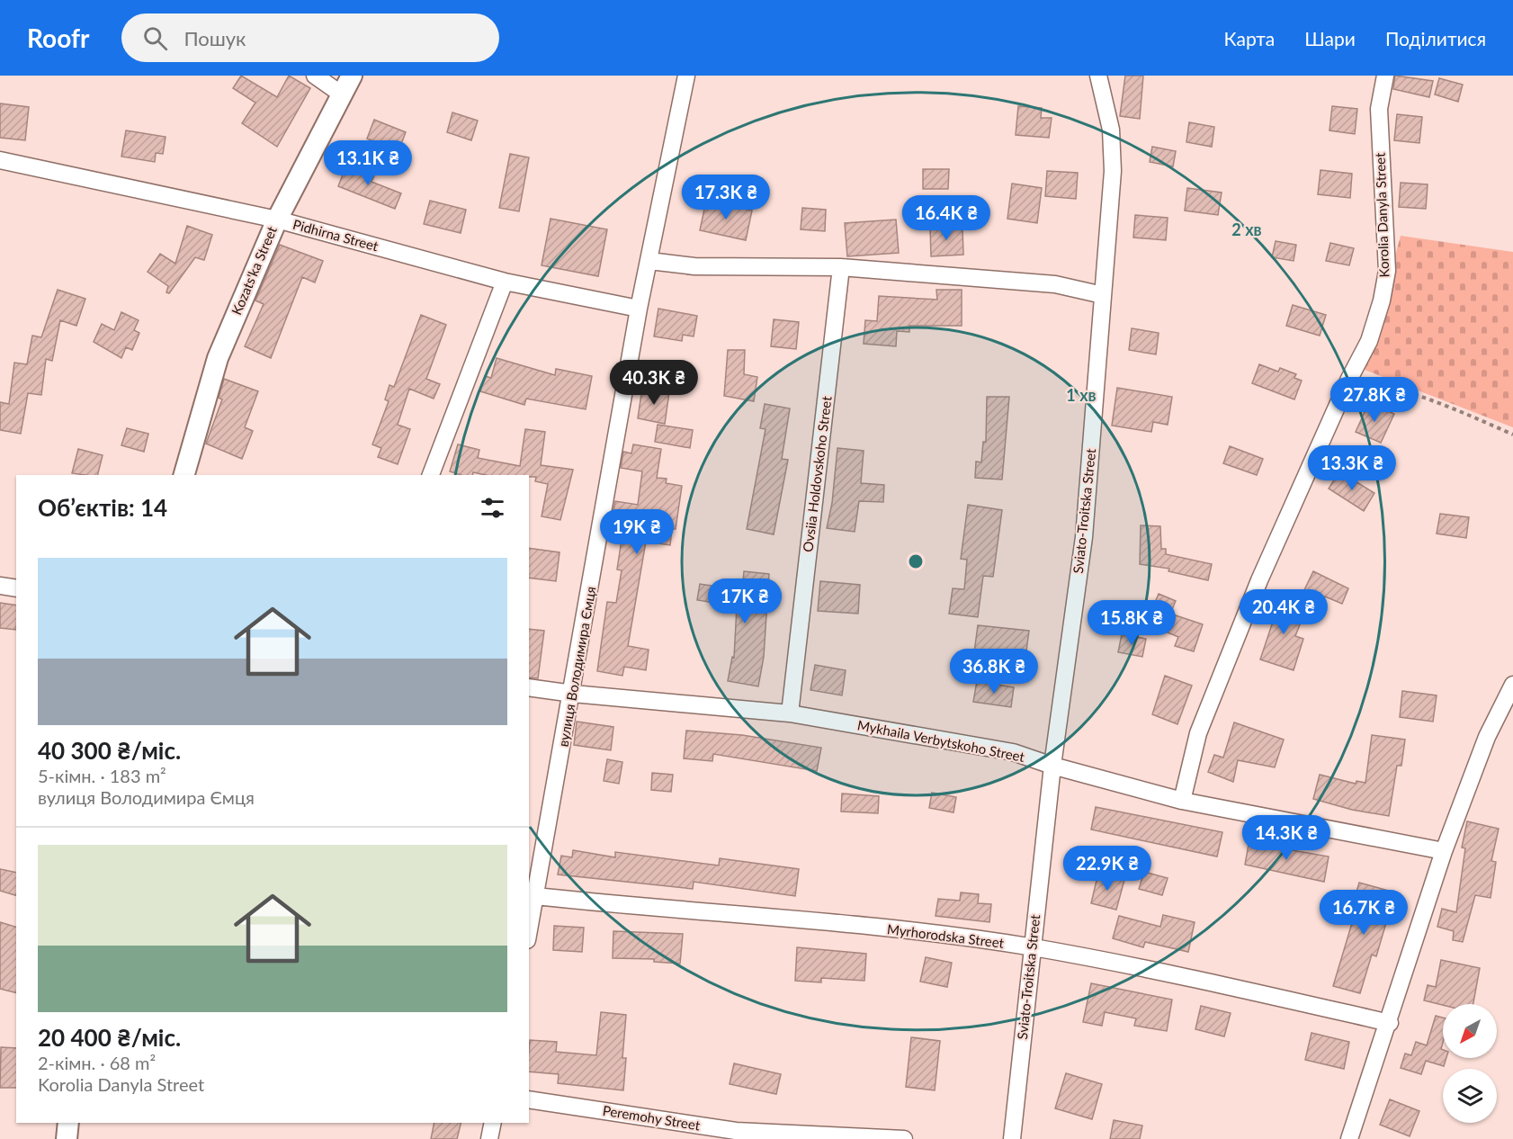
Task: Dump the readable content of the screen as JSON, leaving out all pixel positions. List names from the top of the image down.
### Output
{
  "streets": {
    "street": [
      "Korolia Danyla Street",
      "Pidhirna Street",
      "Kozats'ka Street",
      "Ovsiia Holdovskoho Street",
      "Sviato-Troitska Street",
      "вулиця Володимира Ємця",
      "Mykhaila Verbytskoho Street",
      "Myrhorodska Street",
      "Peremohy Street"
    ]
  },
  "crossings": [
    ["Korolia Danyla Street", "Mykhaila Verbytskoho Street"],
    ["Pidhirna Street", "Kozats'ka Street"],
    ["Pidhirna Street", "вулиця Володимира Ємця"],
    ["Ovsiia Holdovskoho Street", "Mykhaila Verbytskoho Street"],
    ["Sviato-Troitska Street", "Mykhaila Verbytskoho Street"],
    ["Sviato-Troitska Street", "Myrhorodska Street"],
    ["вулиця Володимира Ємця", "Mykhaila Verbytskoho Street"],
    ["вулиця Володимира Ємця", "Myrhorodska Street"]
  ],
  "north": "bottom left",
  "page": {
    "header": "Roofr",
    "search": "Пошук",
    "nav": ["Карта", "Шари", "Поділитися"],
    "price": [
      "13.1K ₴",
      "17.3K ₴",
      "16.4K ₴",
      "40.3K ₴",
      "27.8K ₴",
      "13.3K ₴",
      "19K ₴",
      "17K ₴",
      "20.4K ₴",
      "15.8K ₴",
      "36.8K ₴",
      "14.3K ₴",
      "22.9K ₴",
      "16.7K ₴"
    ],
    "heading": "Об’єктів: 14",
    "list": [
      {
        "name": "40 300 ₴/міс.",
        "note": "5-кімн. · 183 m² · вулиця Володимира Ємця"
      },
      {
        "name": "20 400 ₴/міс.",
        "note": "2-кімн. · 68 m² · Korolia Danyla Street"
      }
    ]
  },
  "rings": ["2 хв", "1 хв"]
}
